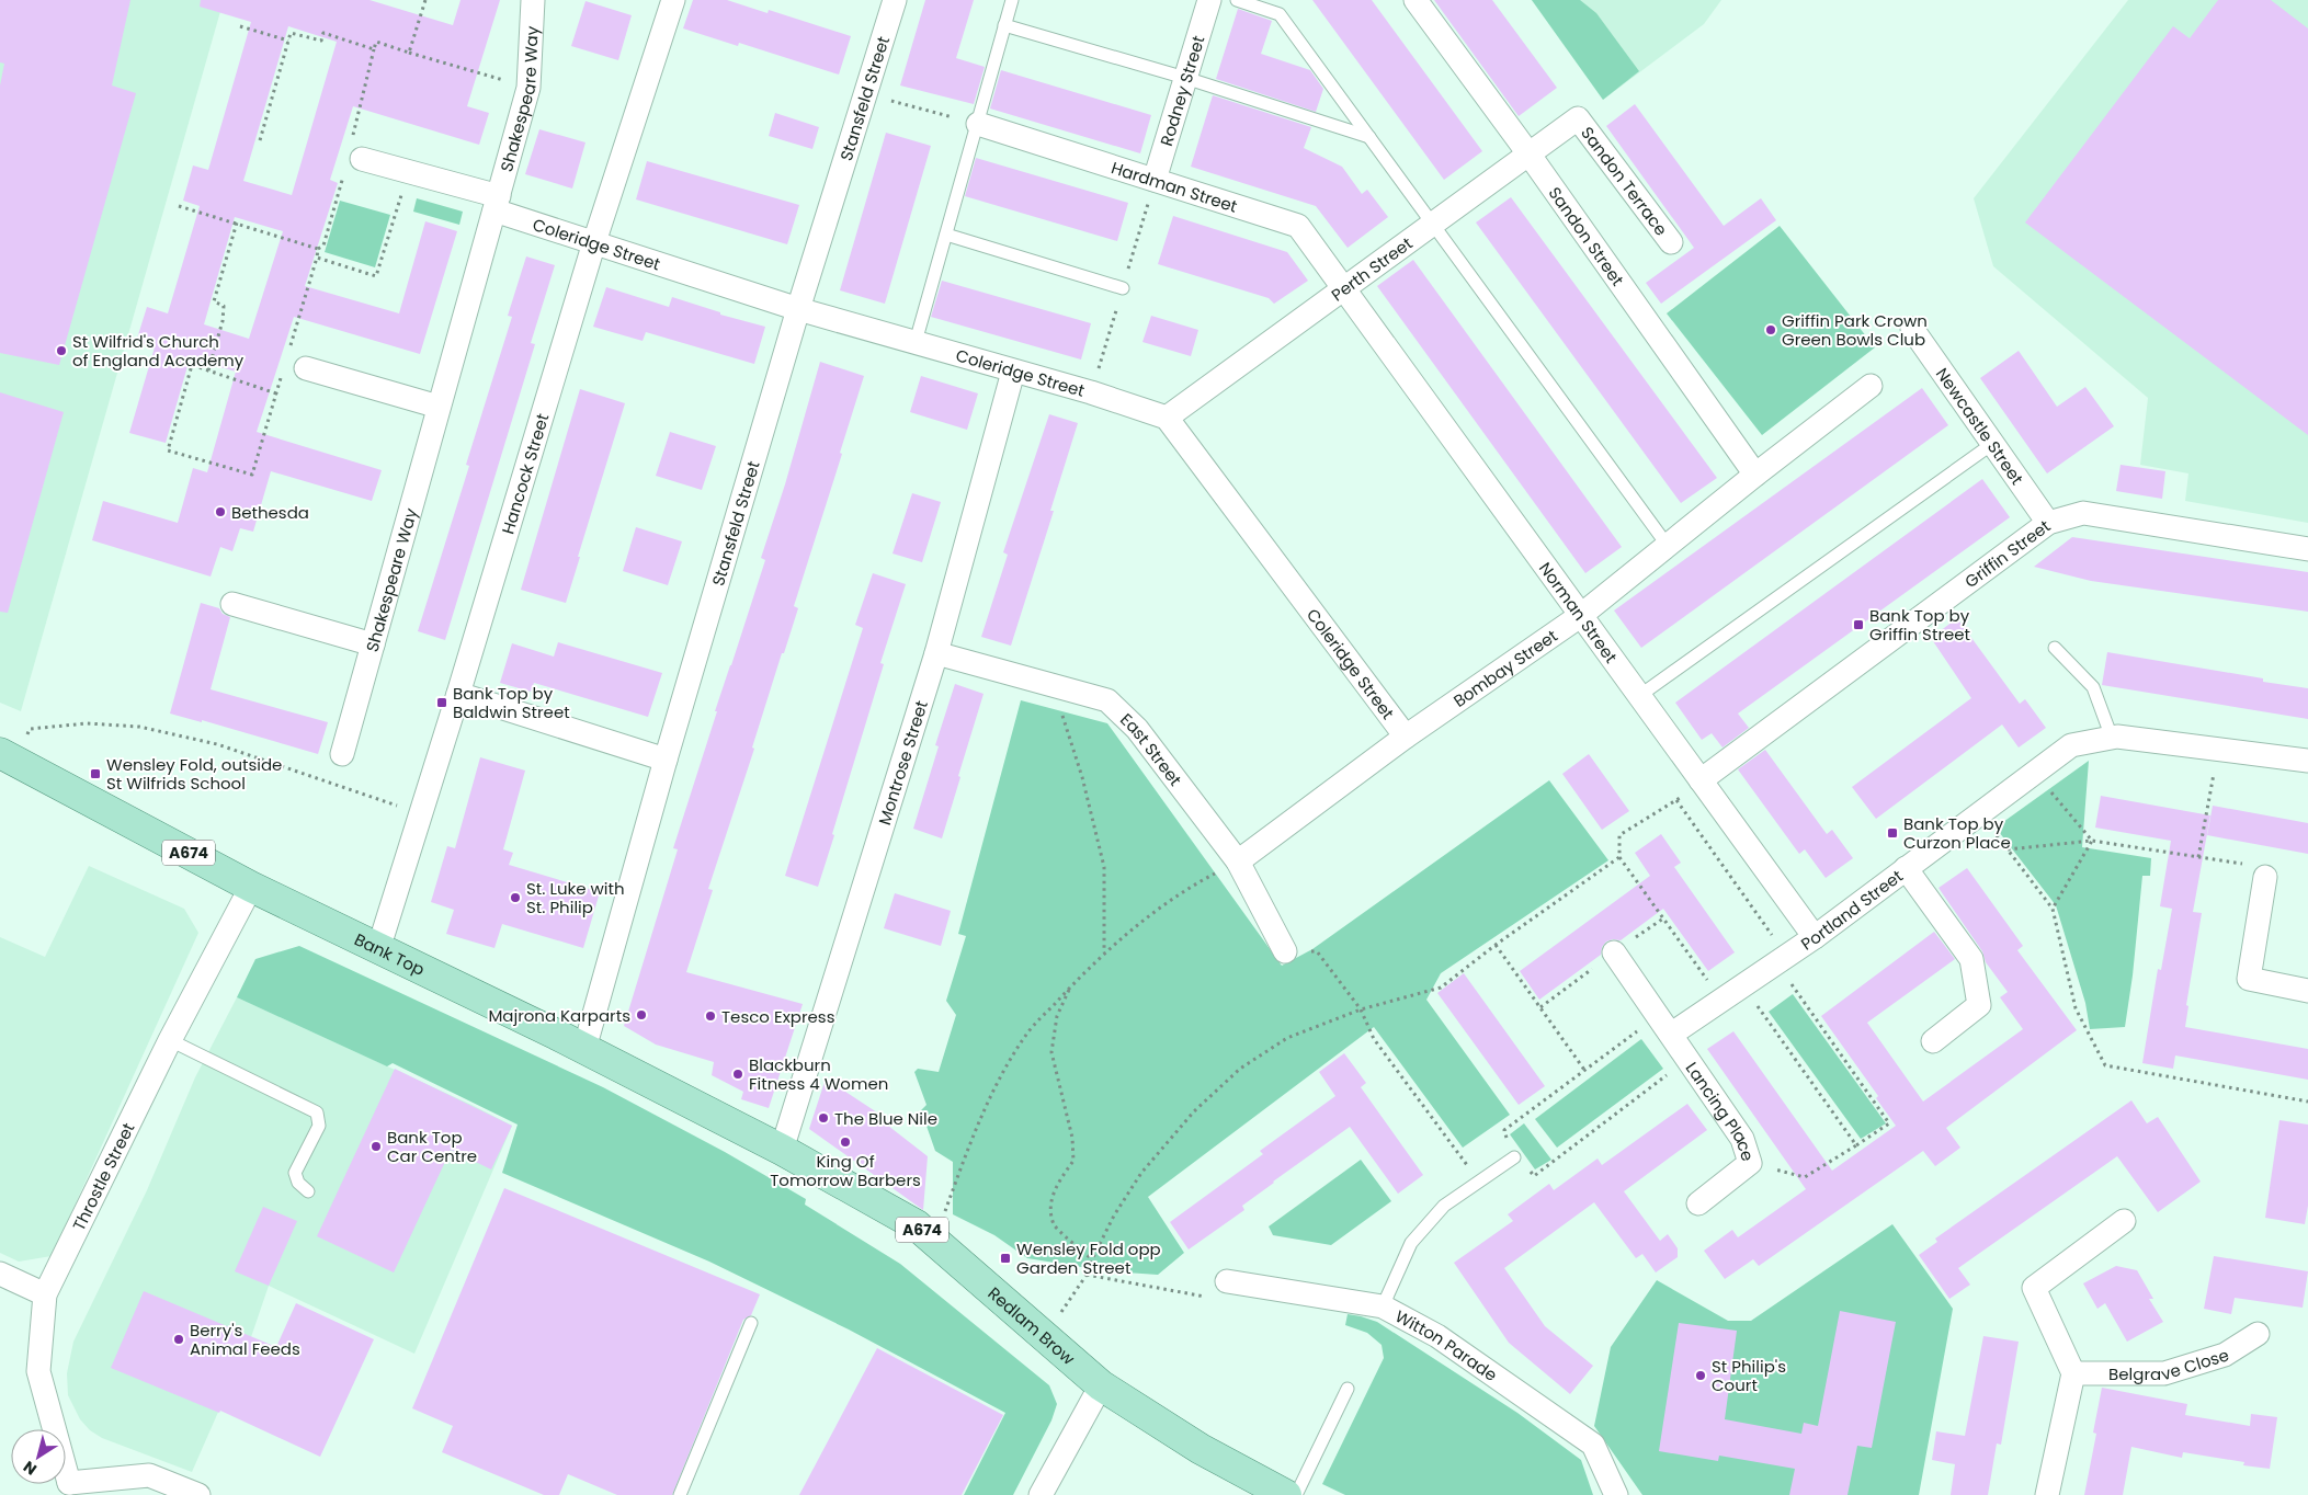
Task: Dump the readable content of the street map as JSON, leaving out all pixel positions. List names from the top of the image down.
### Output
{
  "streets": {
    "main road": ["A674", "Bank Top", "Redlam Brow"],
    "street": [
      "Rodney Street",
      "Shakespeare Way",
      "Stansfeld Street",
      "Sandon Terrace",
      "Hardman Street",
      "Sandon Street",
      "Coleridge Street",
      "Perth Street",
      "Newcastle Street",
      "Hancock Street",
      "Griffin Street",
      "Norman Street",
      "Bombay Street",
      "East Street",
      "Montrose Street",
      "Portland Street",
      "Lancing Place",
      "Throstle Street",
      "Witton Parade",
      "Belgrave Close"
    ]
  },
  "crossings": [
    ["Rodney Street", "Hardman Street"],
    ["Shakespeare Way", "Coleridge Street"],
    ["Stansfeld Street", "Coleridge Street"],
    ["Stansfeld Street", "Bank Top"],
    ["Sandon Terrace", "Perth Street"],
    ["Hardman Street", "Perth Street"],
    ["Hardman Street", "Norman Street"],
    ["Sandon Street", "Perth Street"],
    ["Sandon Street", "Bombay Street"],
    ["Coleridge Street", "Perth Street"],
    ["Coleridge Street", "Hancock Street"],
    ["Coleridge Street", "Bombay Street"],
    ["Coleridge Street", "Montrose Street"],
    ["Perth Street", "Norman Street"],
    ["Newcastle Street", "Griffin Street"],
    ["Hancock Street", "Bank Top"],
    ["Griffin Street", "Norman Street"],
    ["Norman Street", "Bombay Street"],
    ["Norman Street", "Portland Street"],
    ["Bombay Street", "East Street"],
    ["East Street", "Montrose Street"],
    ["Montrose Street", "Bank Top"],
    ["Montrose Street", "Redlam Brow"],
    ["Portland Street", "Lancing Place"],
    ["Bank Top", "Throstle Street"],
    ["Bank Top", "Redlam Brow"]
  ],
  "places": {
    "other": [
      "Griffin Park Crown Green Bowls Club",
      "St Wilfrid's Church of England Academy",
      "Bethesda",
      "St. Luke with St. Philip",
      "Majrona Karparts",
      "Tesco Express",
      "Blackburn Fitness 4 Women",
      "The Blue Nile",
      "King Of Tomorrow Barbers",
      "Bank Top Car Centre",
      "Berry's Animal Feeds",
      "St Philip's Court"
    ],
    "transit": [
      "Bank Top by Griffin Street",
      "Bank Top by Baldwin Street",
      "Wensley Fold, outside St Wilfrids School",
      "Bank Top by Curzon Place",
      "Wensley Fold opp Garden Street"
    ]
  },
  "north": "bottom left"
}
